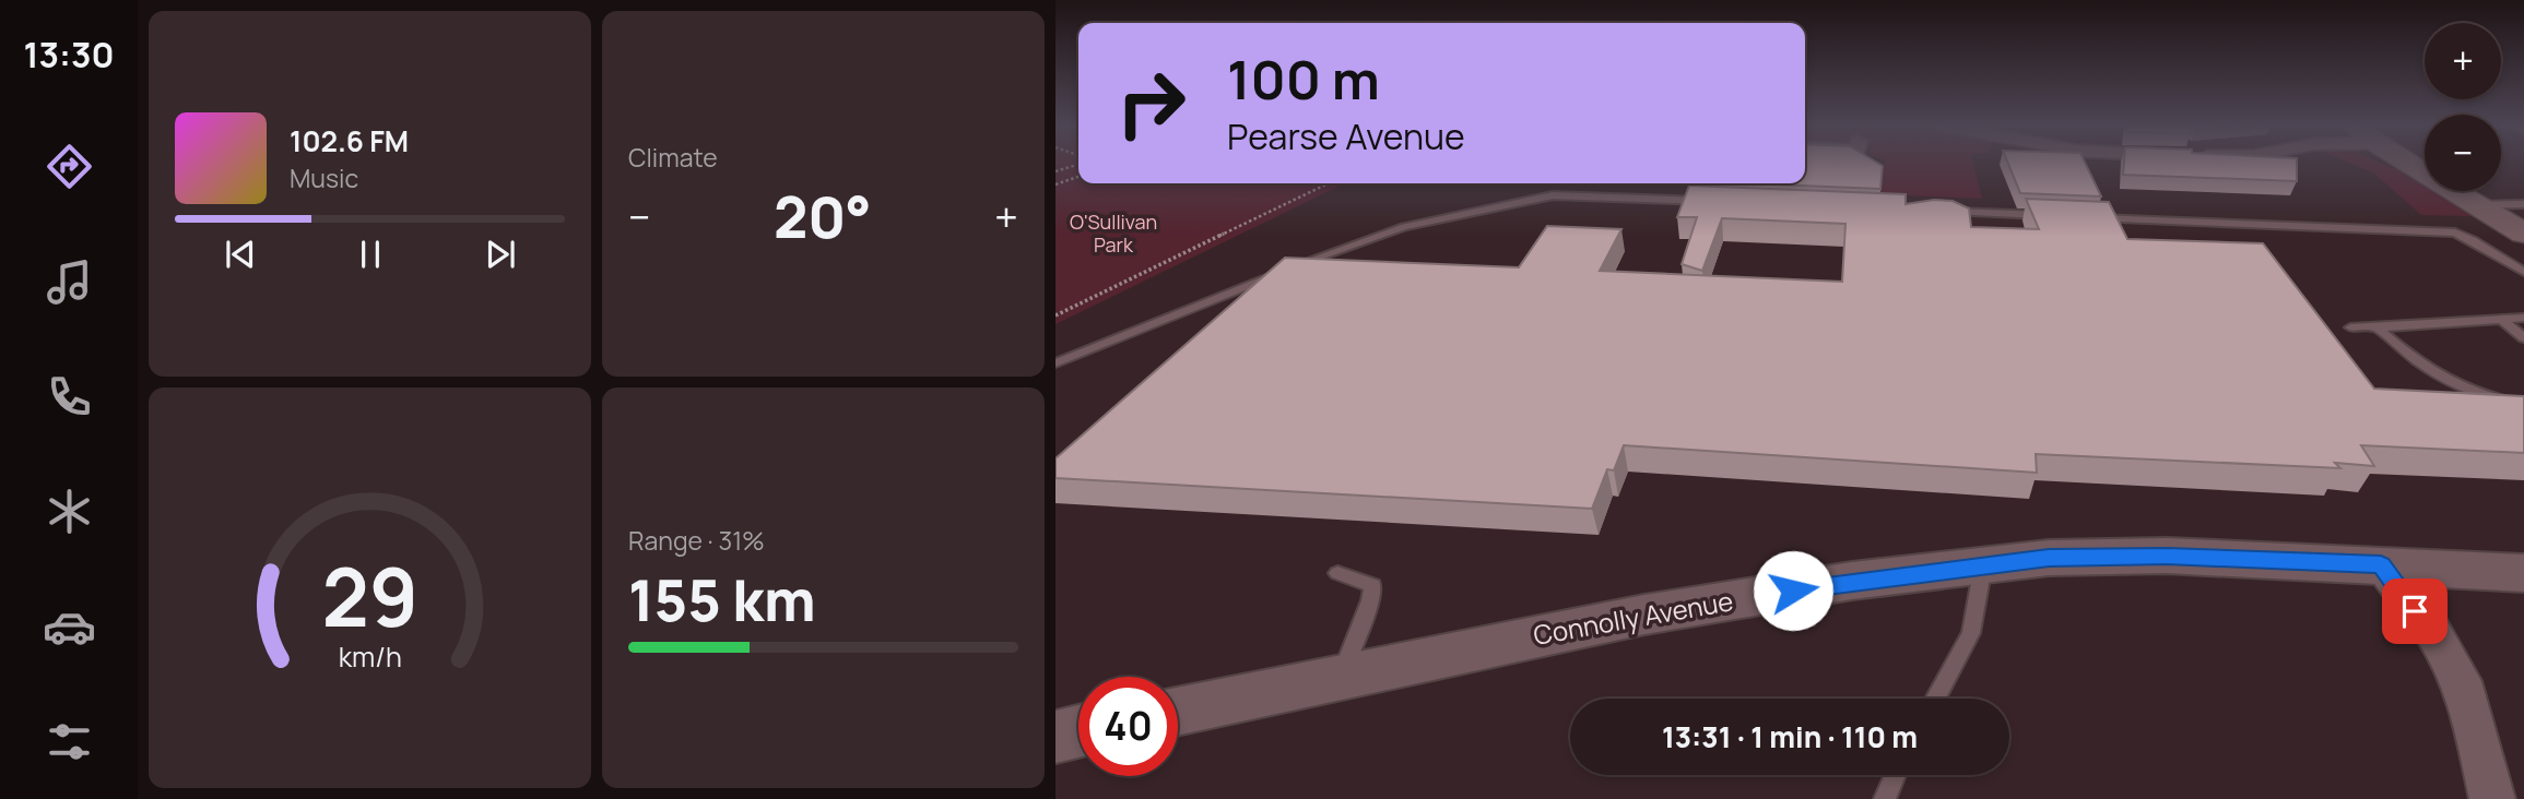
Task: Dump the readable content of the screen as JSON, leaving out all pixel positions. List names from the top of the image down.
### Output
{
  "streets": {
    "street": ["Connolly Avenue"]
  },
  "parks": ["O'Sullivan Park"],
  "page": {
    "tabs": "13:30",
    "tile": [
      "Climate",
      ["Range · 31%", "155 km"]
    ],
    "map_buttons": ["+", "−"],
    "turn": ["100 m", "Pearse Avenue"],
    "song": ["102.6 FM", "Music"],
    "heat": ["−", "20°", "+"],
    "limit": "40",
    "trip": "13:31 · 1 min · 110 m",
    "gauge": ["29", "km/h"]
  }
}
